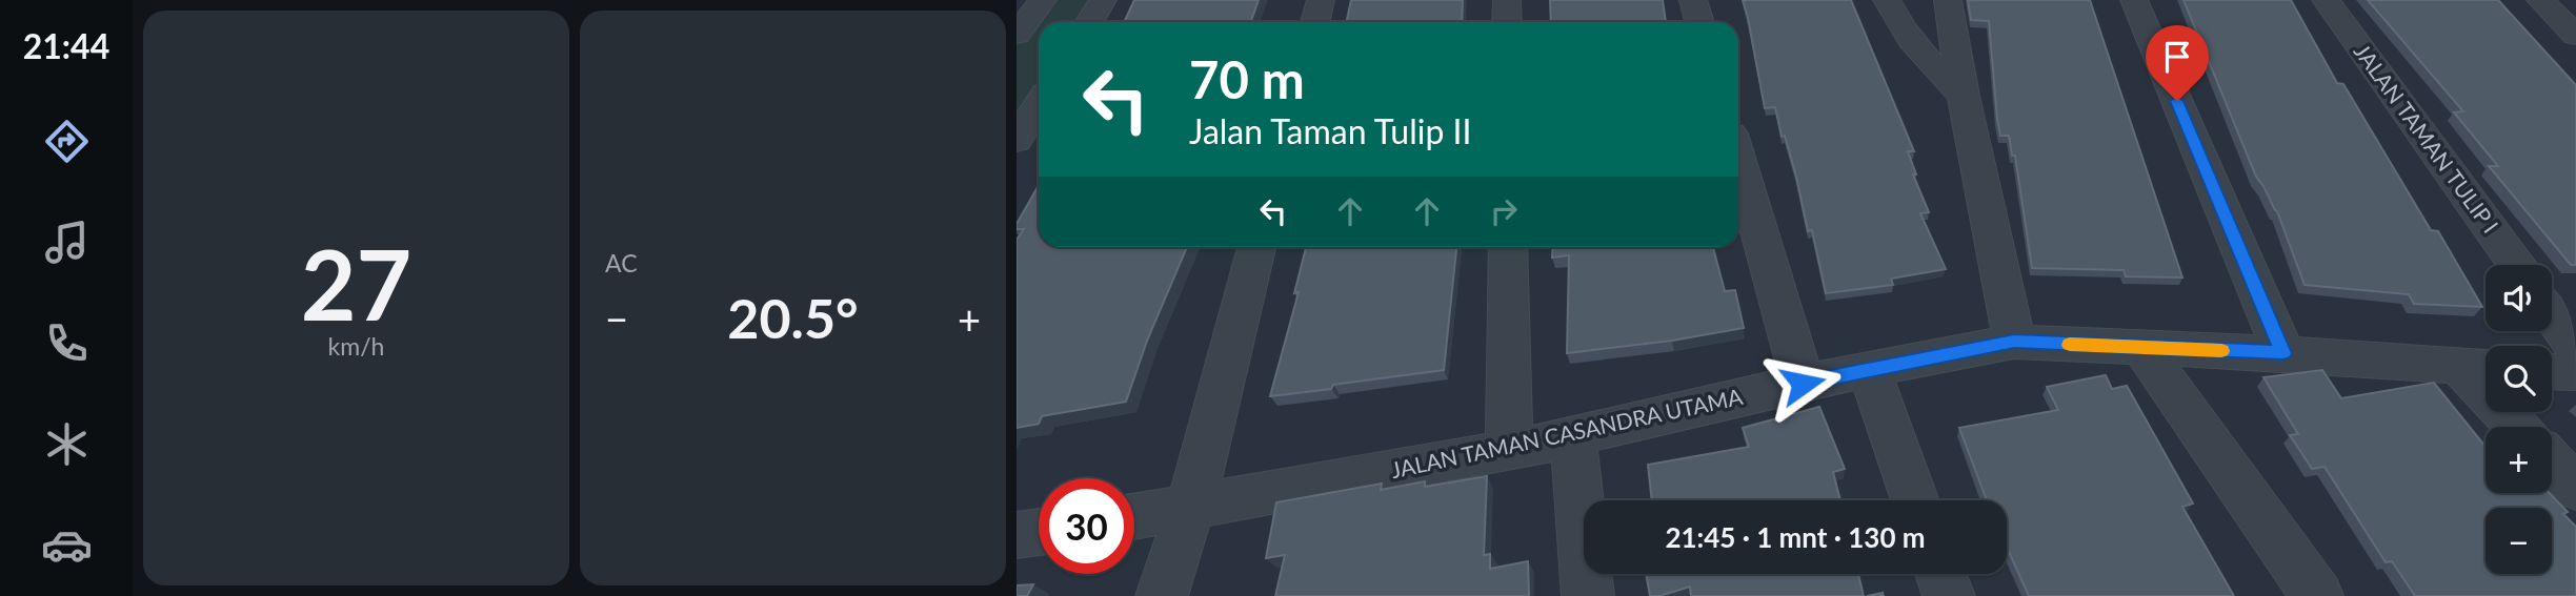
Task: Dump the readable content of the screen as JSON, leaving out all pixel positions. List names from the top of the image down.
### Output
{
  "streets": {
    "street": ["JALAN TAMAN TULIP I", "JALAN TAMAN CASANDRA UTAMA"]
  },
  "page": {
    "tabs": "21:44",
    "tile": [
      ["27", "km/h"],
      "AC"
    ],
    "turn": ["70 m", "Jalan Taman Tulip II"],
    "map_buttons": ["+", "−"],
    "heat": ["−", "20.5°", "+"],
    "limit": "30",
    "trip": "21:45 · 1 mnt · 130 m"
  }
}
